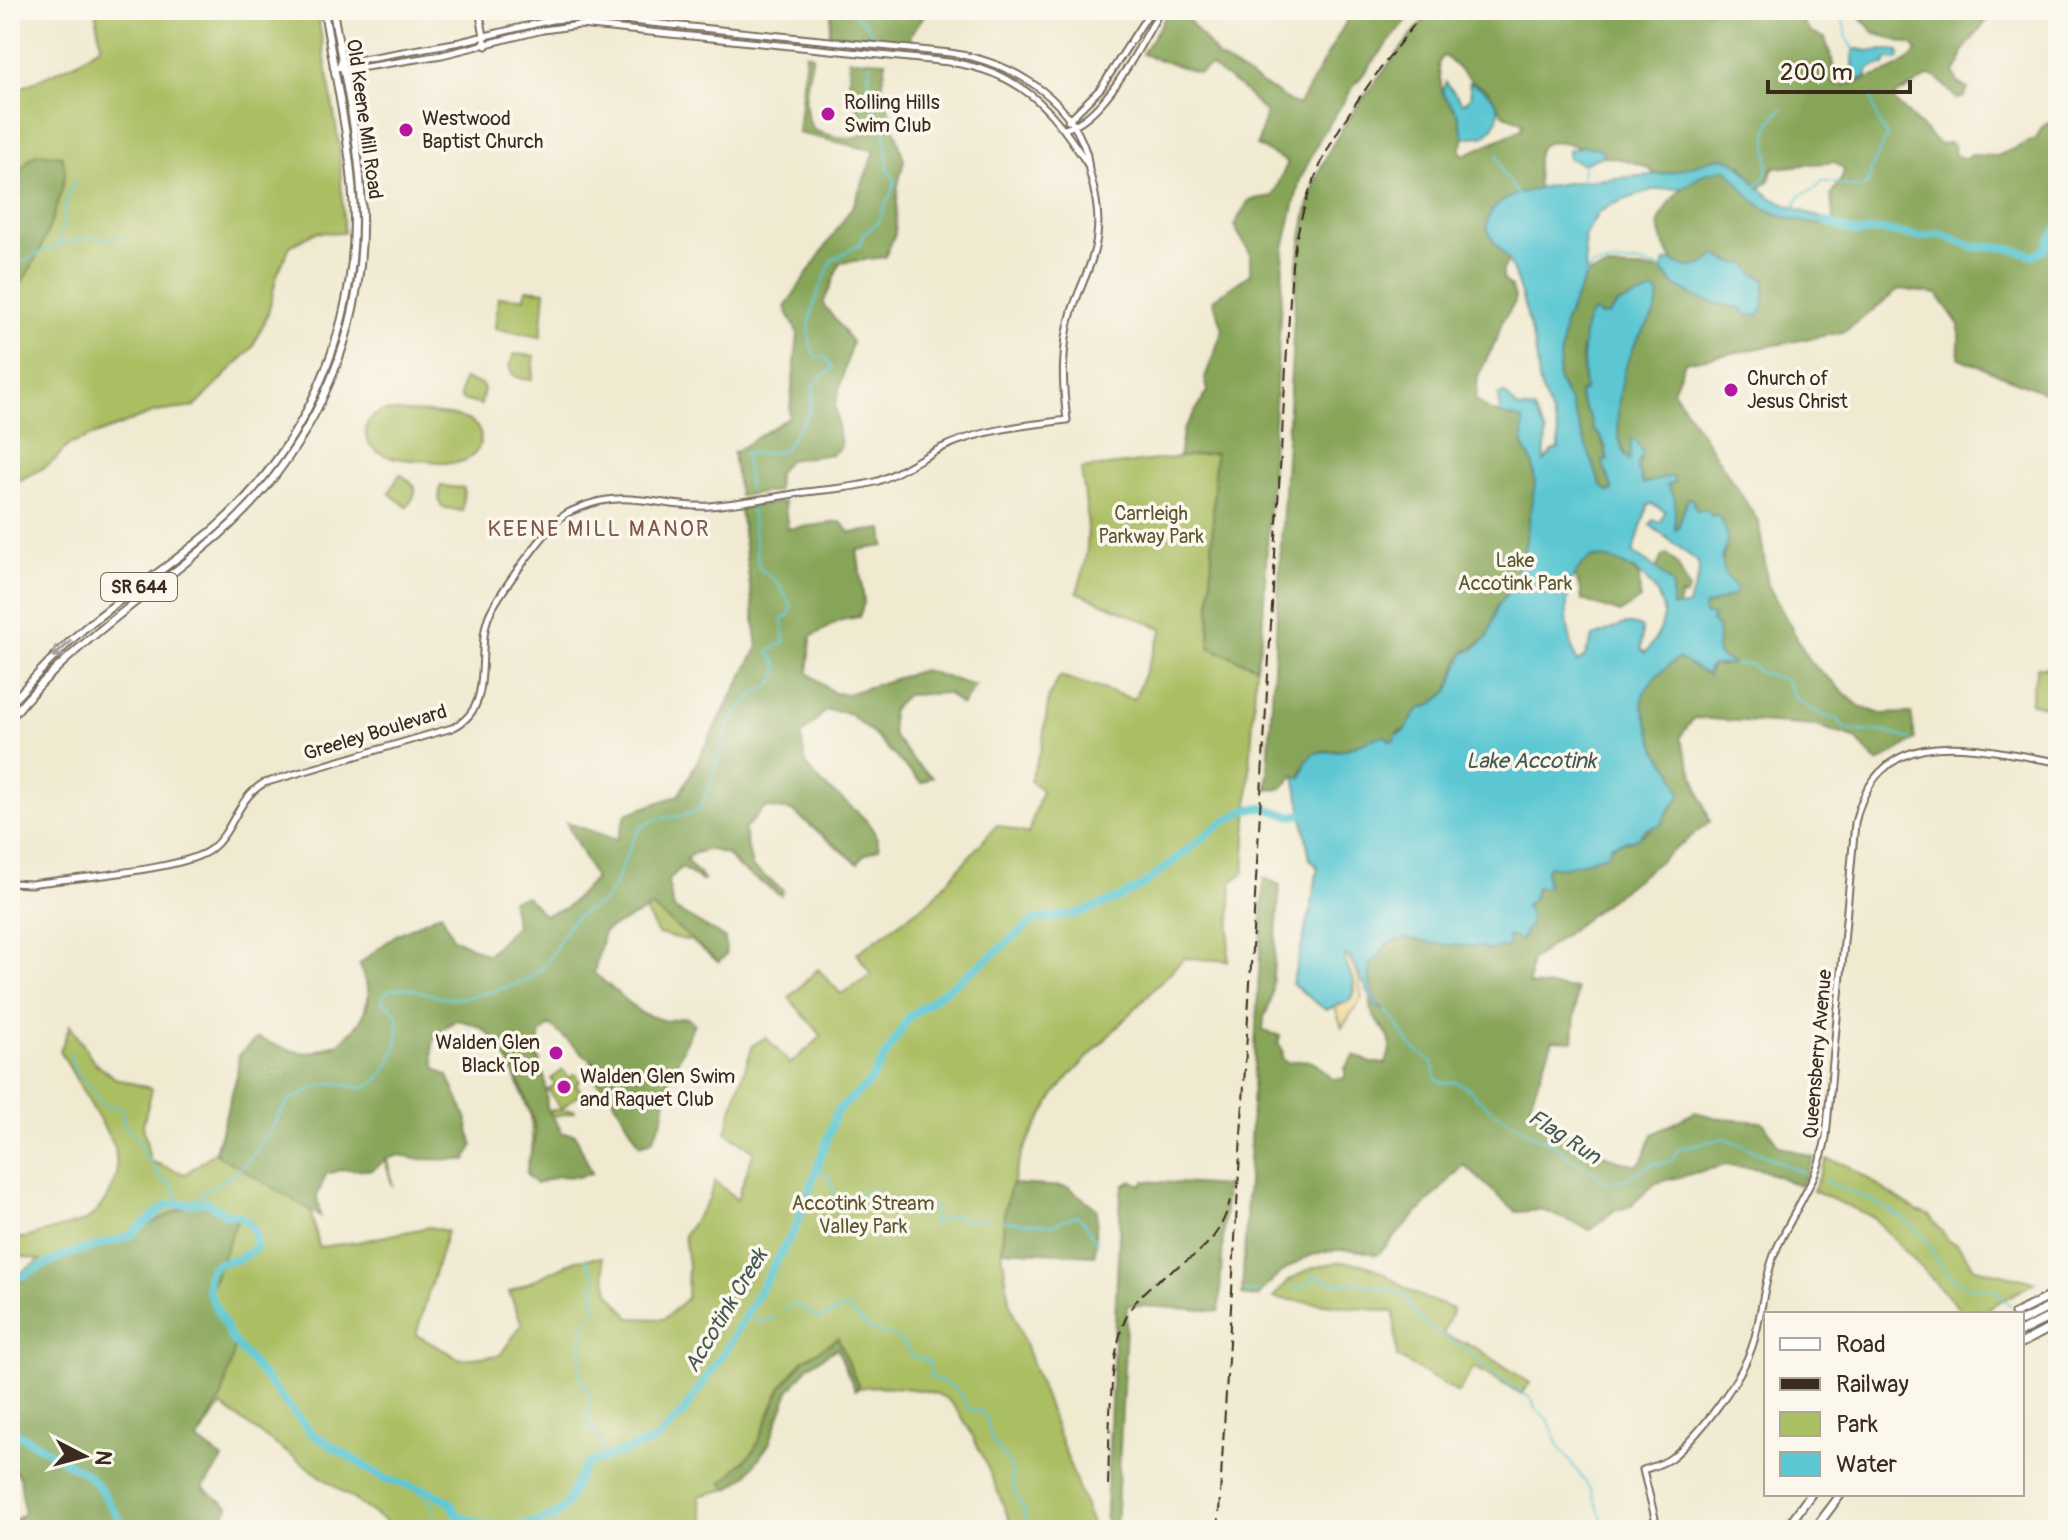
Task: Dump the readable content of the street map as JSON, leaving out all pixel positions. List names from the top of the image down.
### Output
{
  "streets": {
    "main road": ["Old Keene Mill Road", "SR 644"],
    "street": ["Greeley Boulevard", "Queensberry Avenue"]
  },
  "districts": ["KEENE MILL MANOR"],
  "water": ["Lake Accotink", "Flag Run", "Accotink Creek"],
  "parks": ["Carrleigh Parkway Park", "Lake Accotink Park", "Accotink Stream Valley Park"],
  "places": [
    "Rolling Hills Swim Club",
    "Westwood Baptist Church",
    "Church of Jesus Christ",
    "Walden Glen Black Top",
    "Walden Glen Swim and Raquet Club"
  ],
  "legend": [
    "Road",
    "Railway",
    "Park",
    "Water"
  ],
  "scale_bar": "200 m",
  "north": "right"
}
